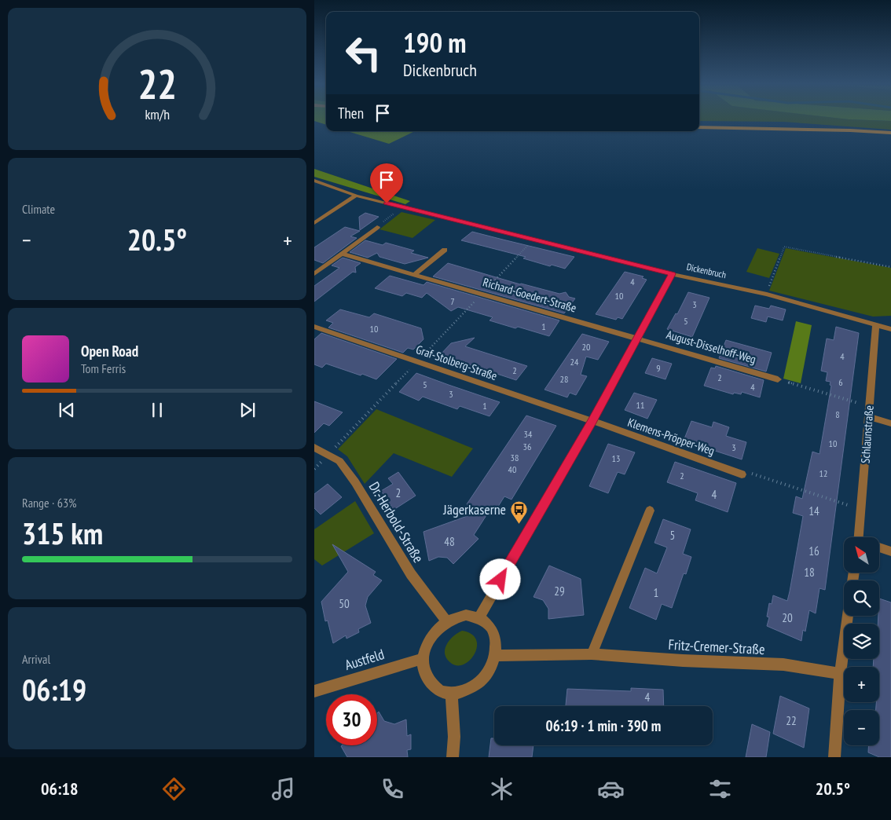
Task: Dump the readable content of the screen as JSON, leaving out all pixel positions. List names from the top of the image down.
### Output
{
  "streets": {
    "street": [
      "Dickenbruch",
      "Richard-Goedert-Straße",
      "August-Disselhoff-Weg",
      "Graf-Stolberg-Straße",
      "Schlaunstraße",
      "Klemens-Pröpper-Weg",
      "Dr.-Herbold-Straße",
      "Fritz-Cremer-Straße",
      "Austfeld"
    ]
  },
  "crossings": [
    ["Dickenbruch", "Schlaunstraße"],
    ["Richard-Goedert-Straße", "August-Disselhoff-Weg"],
    ["Graf-Stolberg-Straße", "Klemens-Pröpper-Weg"],
    ["Dr.-Herbold-Straße", "Fritz-Cremer-Straße"],
    ["Dr.-Herbold-Straße", "Austfeld"],
    ["Fritz-Cremer-Straße", "Austfeld"]
  ],
  "places": {
    "bus stop": ["Jägerkaserne"]
  },
  "house_numbers": [
    "4",
    "10",
    "7",
    "3",
    "5",
    "1",
    "10",
    "20",
    "4",
    "24",
    "9",
    "2",
    "2",
    "28",
    "6",
    "5",
    "4",
    "3",
    "11",
    "1",
    "8",
    "34",
    "10",
    "36",
    "3",
    "38",
    "13",
    "40",
    "12",
    "2",
    "2",
    "4",
    "14",
    "5",
    "48",
    "16",
    "18",
    "29",
    "1",
    "50",
    "20",
    "4",
    "22"
  ],
  "north": "top left",
  "page": {
    "turn": ["190 m", "Dickenbruch"],
    "then": "Then",
    "tile": [
      "Climate",
      ["Range · 63%", "315 km"],
      ["Arrival", "06:19"]
    ],
    "heat": ["−", "20.5°", "+"],
    "song": ["Open Road", "Tom Ferris"],
    "map_buttons": ["+", "−"],
    "limit": "30",
    "trip": "06:19 · 1 min · 390 m",
    "tabs": ["06:18", "20.5°"],
    "gauge": ["22", "km/h"]
  }
}
